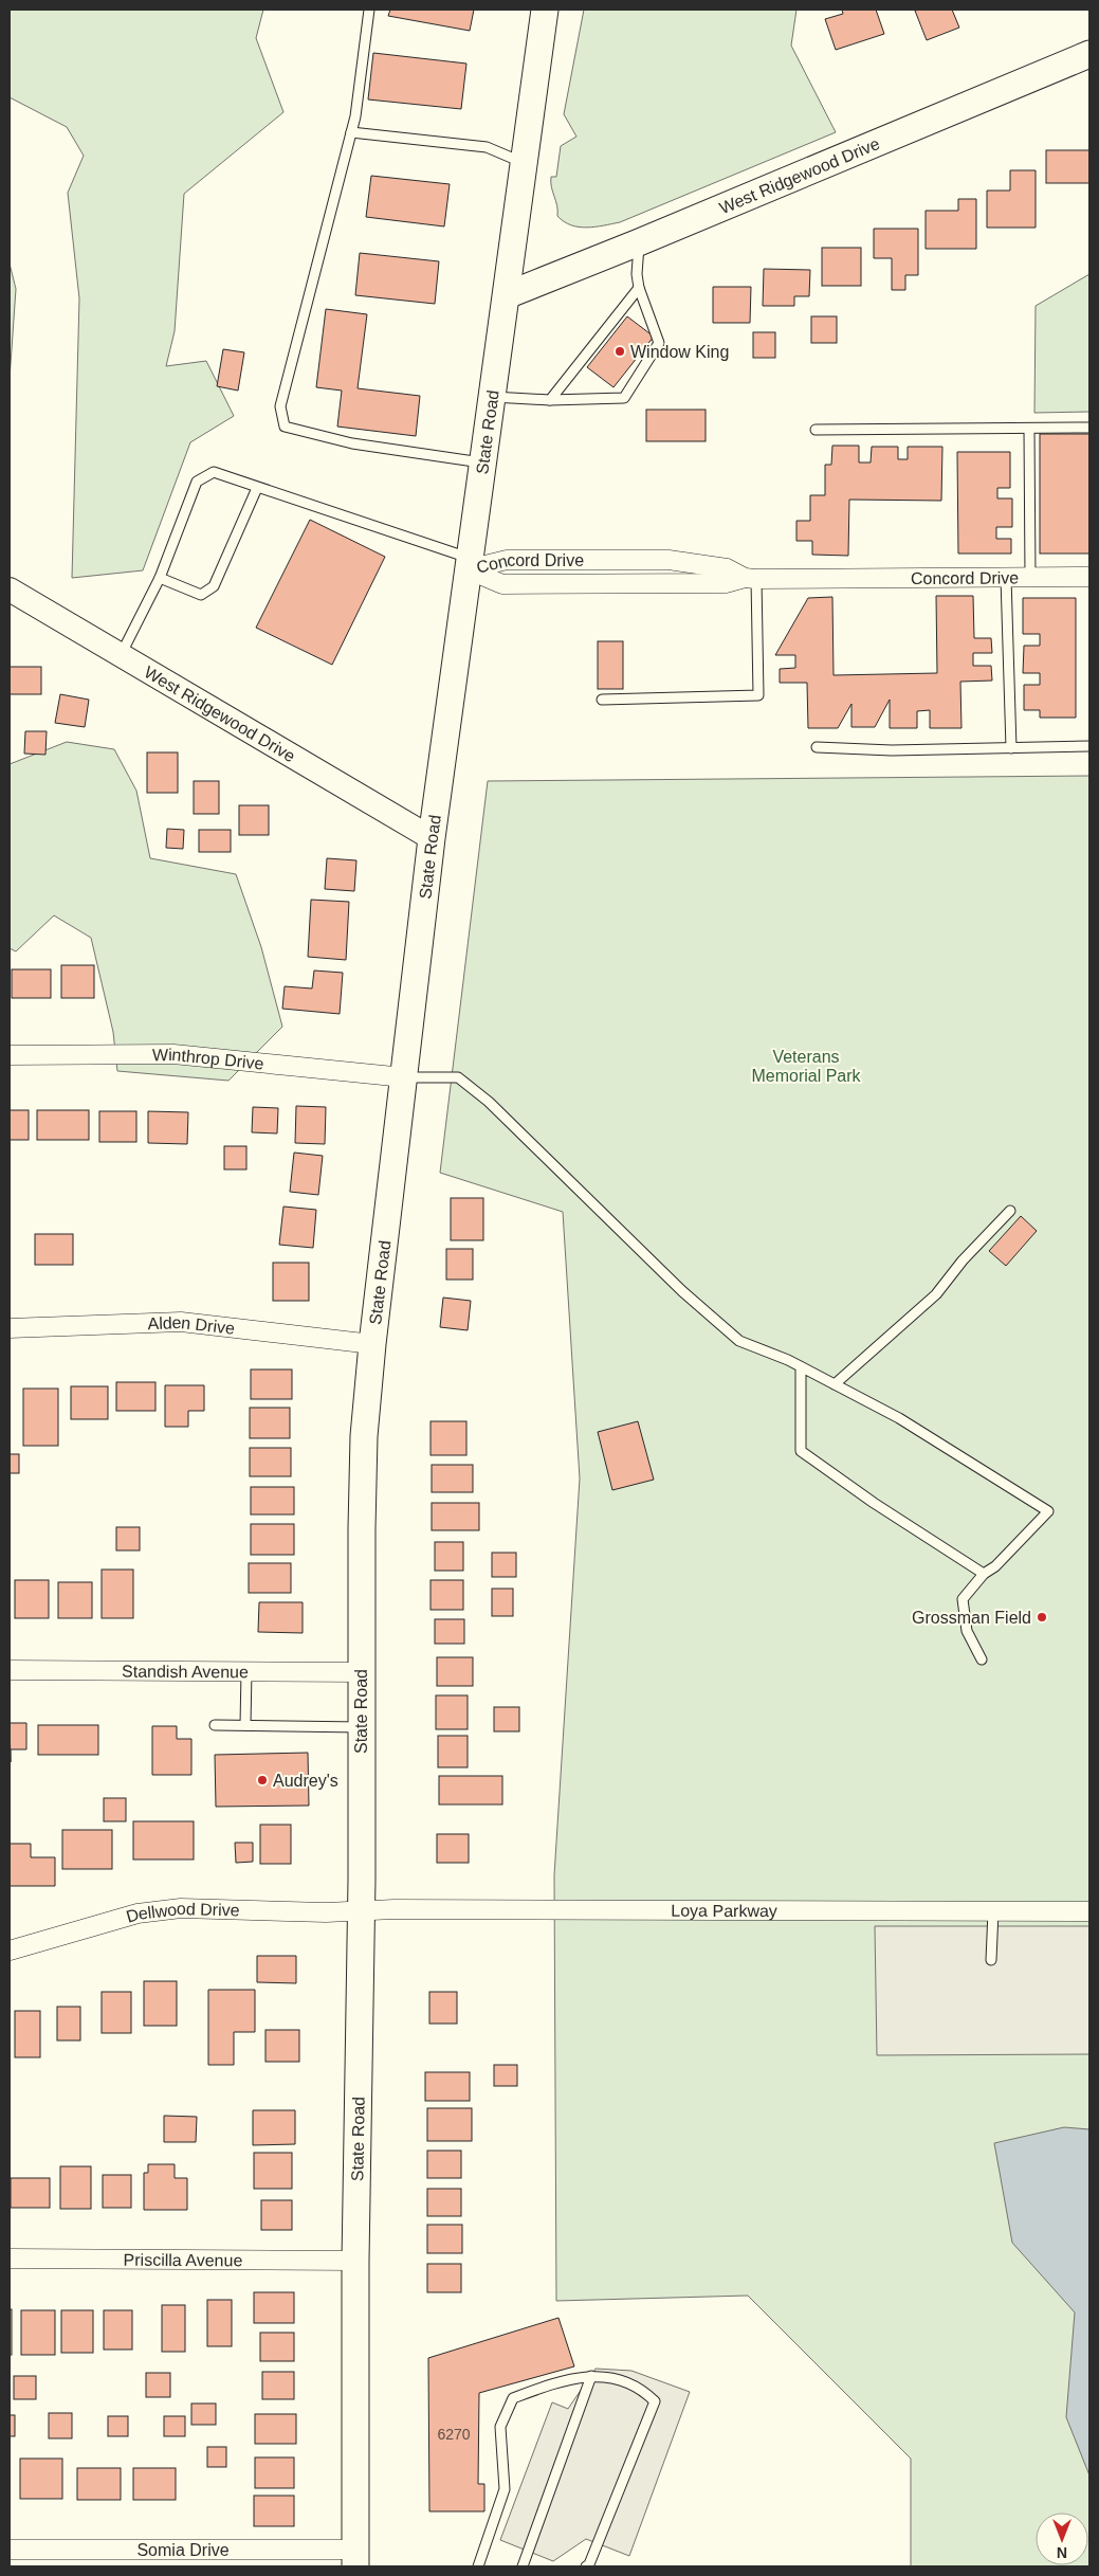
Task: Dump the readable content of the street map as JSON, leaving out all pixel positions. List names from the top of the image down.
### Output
{
  "streets": {
    "main road": ["West Ridgewood Drive", "State Road"],
    "street": [
      "Concord Drive",
      "Winthrop Drive",
      "Alden Drive",
      "Standish Avenue",
      "Loya Parkway",
      "Dellwood Drive",
      "Priscilla Avenue",
      "Somia Drive"
    ]
  },
  "crossings": [
    ["West Ridgewood Drive", "State Road"],
    ["State Road", "Concord Drive"],
    ["State Road", "Winthrop Drive"],
    ["State Road", "Alden Drive"],
    ["State Road", "Standish Avenue"],
    ["State Road", "Loya Parkway"],
    ["State Road", "Dellwood Drive"],
    ["State Road", "Priscilla Avenue"],
    ["State Road", "Somia Drive"],
    ["Loya Parkway", "Dellwood Drive"]
  ],
  "parks": ["Veterans Memorial Park"],
  "places": ["Window King", "Grossman Field", "Audrey's"],
  "house_numbers": ["6270"],
  "north": "bottom"
}
